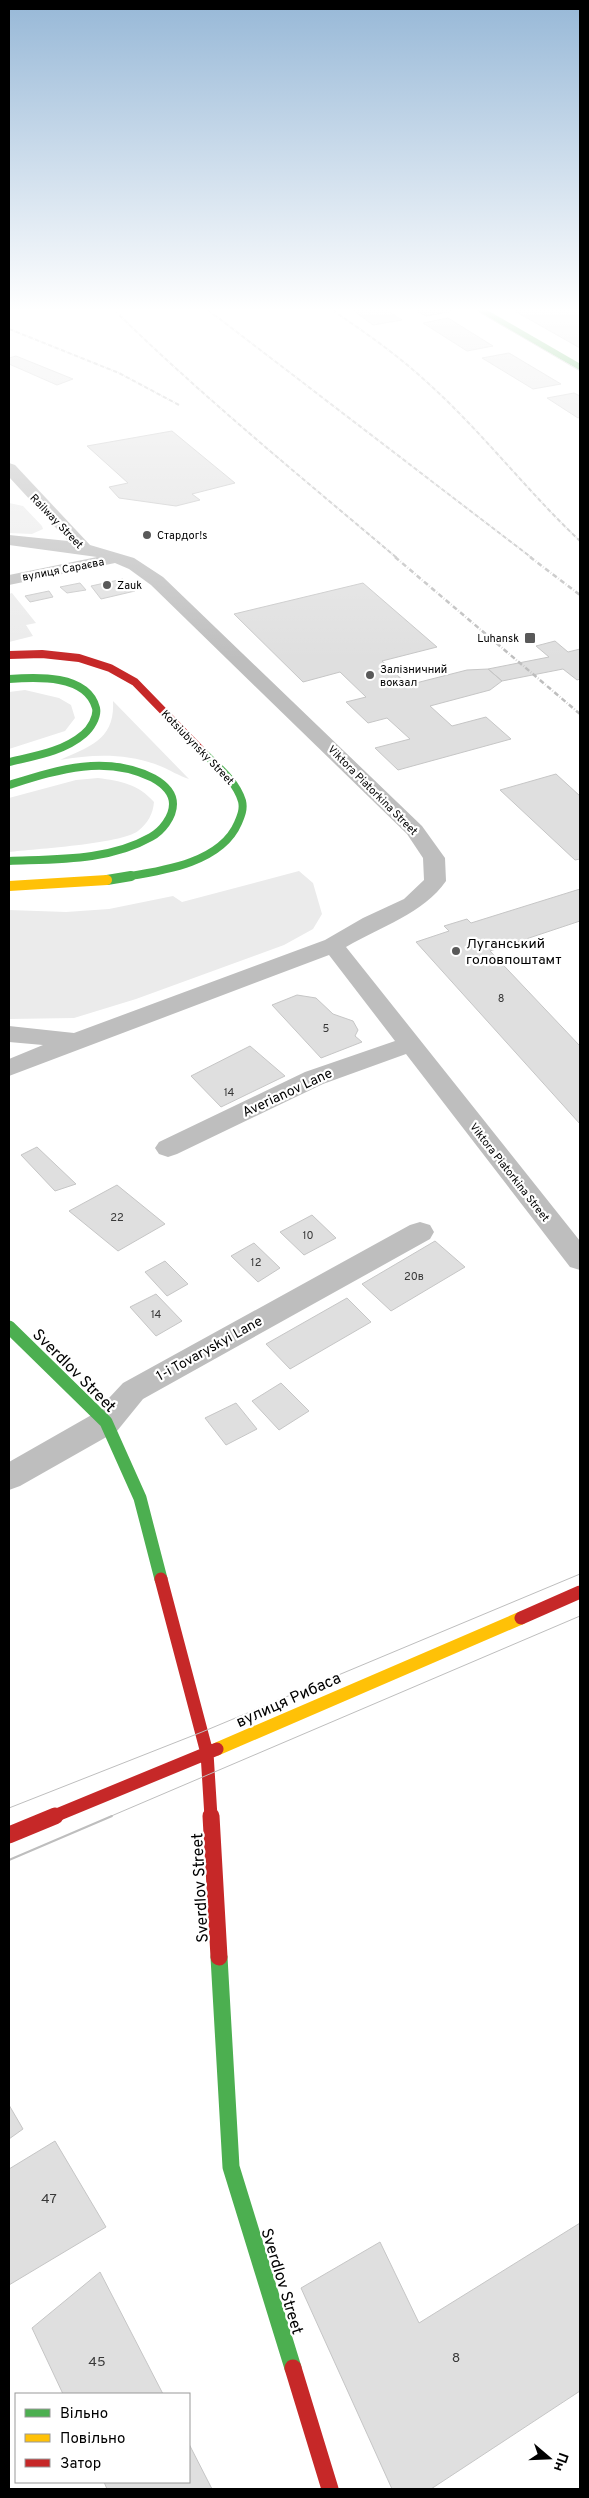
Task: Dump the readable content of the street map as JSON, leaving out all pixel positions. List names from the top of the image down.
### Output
{
  "streets": {
    "street": [
      "Railway Street",
      "вулиця Сараєва",
      "Kotsiubynsky Street",
      "Viktora Piatorkina Street",
      "Averianov Lane",
      "1-i Tovaryskyi Lane",
      "Sverdlov Street",
      "вулиця Рибаса"
    ]
  },
  "crossings": [
    ["Railway Street", "Viktora Piatorkina Street"],
    ["вулиця Сараєва", "Viktora Piatorkina Street"],
    ["Viktora Piatorkina Street", "Averianov Lane"],
    ["1-i Tovaryskyi Lane", "Sverdlov Street"],
    ["Sverdlov Street", "вулиця Рибаса"]
  ],
  "places": {
    "other": [
      "Стардог!s",
      "Zauk",
      "Залізничний вокзал",
      "Луганський головпоштамт"
    ],
    "transit": ["Luhansk"]
  },
  "house_numbers": [
    "8",
    "5",
    "14",
    "22",
    "10",
    "12",
    "20в",
    "14",
    "47",
    "8",
    "45"
  ],
  "legend": ["Вільно", "Повільно", "Затор"],
  "north": "right"
}
